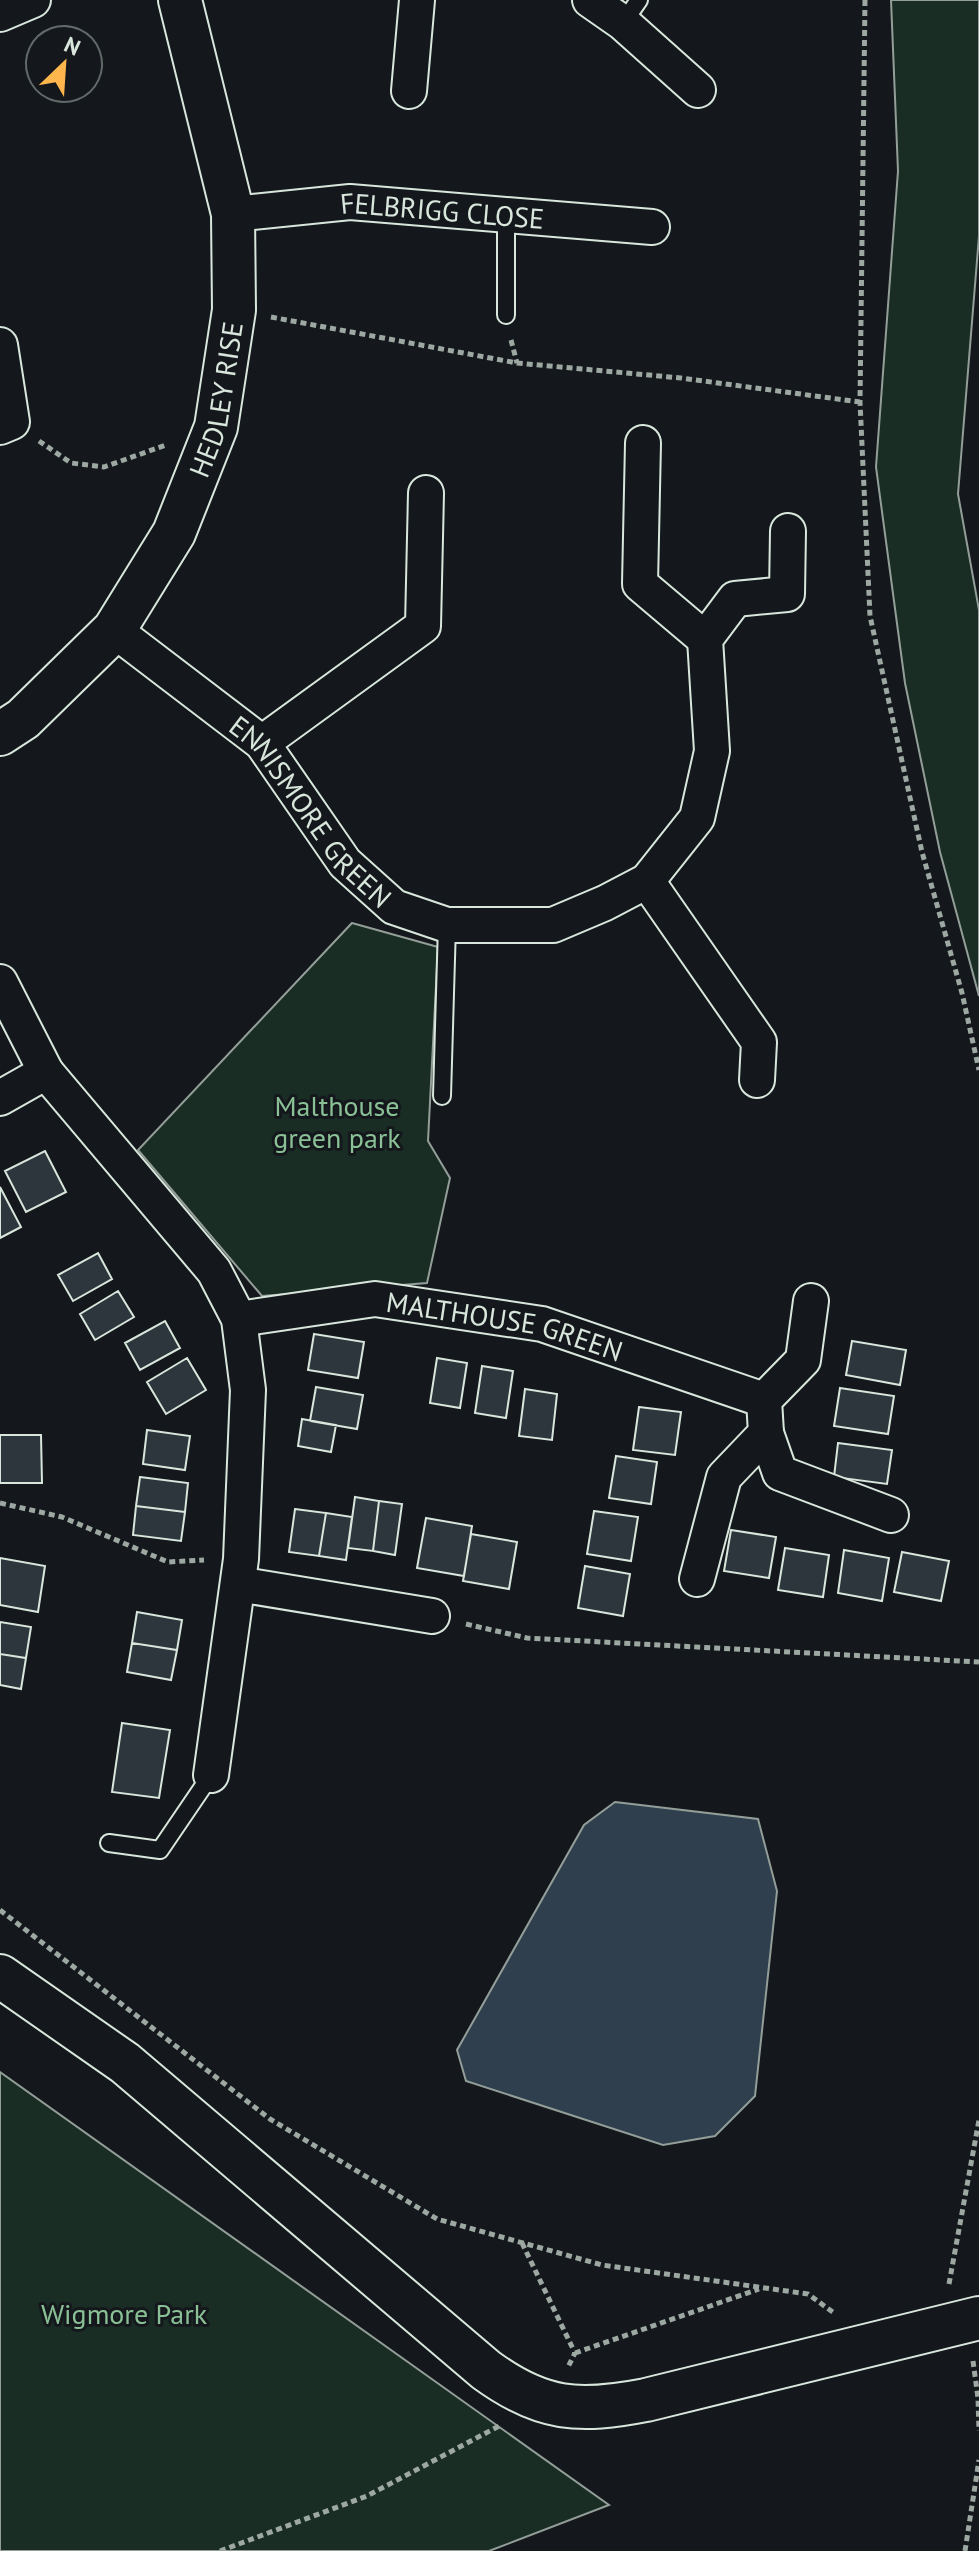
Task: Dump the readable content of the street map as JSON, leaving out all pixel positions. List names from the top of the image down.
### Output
{
  "streets": {
    "street": [
      "FELBRIGG CLOSE",
      "HEDLEY RISE",
      "ENNISMORE GREEN",
      "MALTHOUSE GREEN"
    ]
  },
  "crossings": [
    ["FELBRIGG CLOSE", "HEDLEY RISE"],
    ["HEDLEY RISE", "ENNISMORE GREEN"]
  ],
  "parks": ["Malthouse green park", "Wigmore Park"],
  "north": "top right"
}
